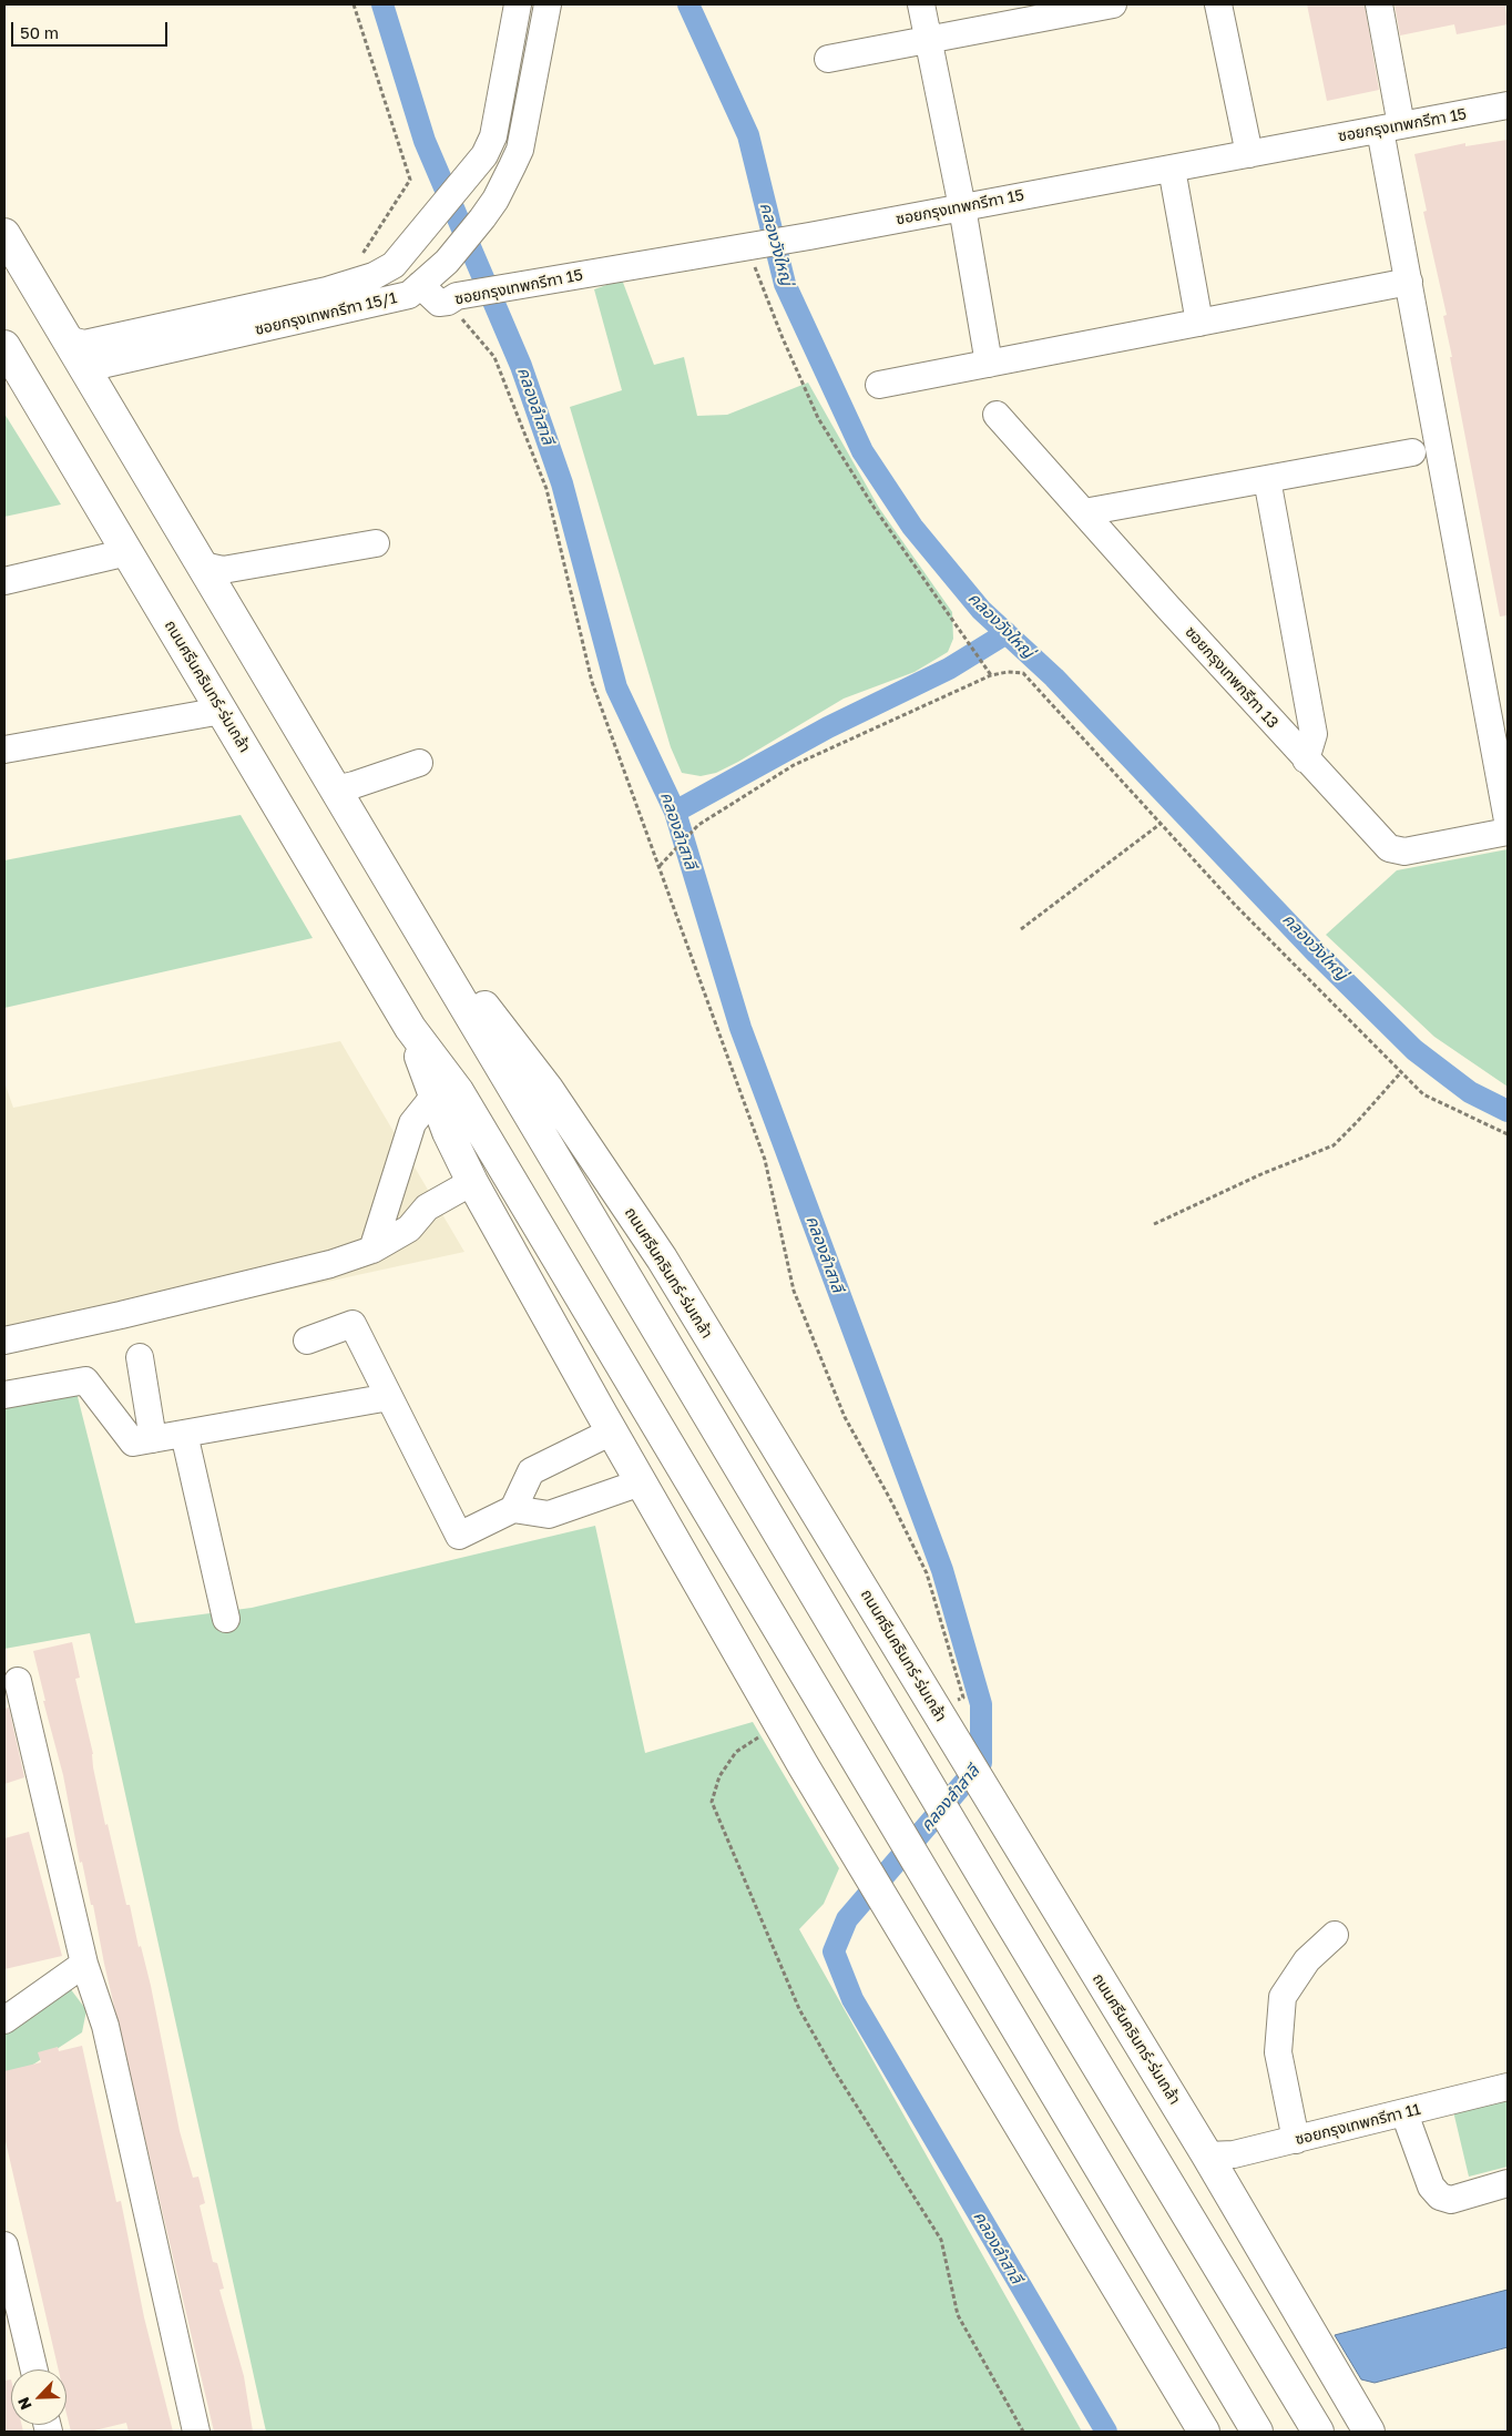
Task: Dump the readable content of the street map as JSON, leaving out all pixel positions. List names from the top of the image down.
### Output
{
  "streets": {
    "main road": ["ถนนศรีนครินทร์-ร่มเกล้า"],
    "street": [
      "ซอยกรุงเทพกรีฑา 15",
      "ซอยกรุงเทพกรีฑา 15/1",
      "ซอยกรุงเทพกรีฑา 13",
      "ซอยกรุงเทพกรีฑา 11"
    ]
  },
  "crossings": [
    ["ซอยกรุงเทพกรีฑา 15", "ซอยกรุงเทพกรีฑา 15/1"],
    ["ซอยกรุงเทพกรีฑา 15/1", "ถนนศรีนครินทร์-ร่มเกล้า"],
    ["ถนนศรีนครินทร์-ร่มเกล้า", "ซอยกรุงเทพกรีฑา 11"]
  ],
  "water": ["คลองวังใหญ่", "คลองลำสาลี"],
  "scale_bar": "50 m",
  "north": "bottom left"
}
